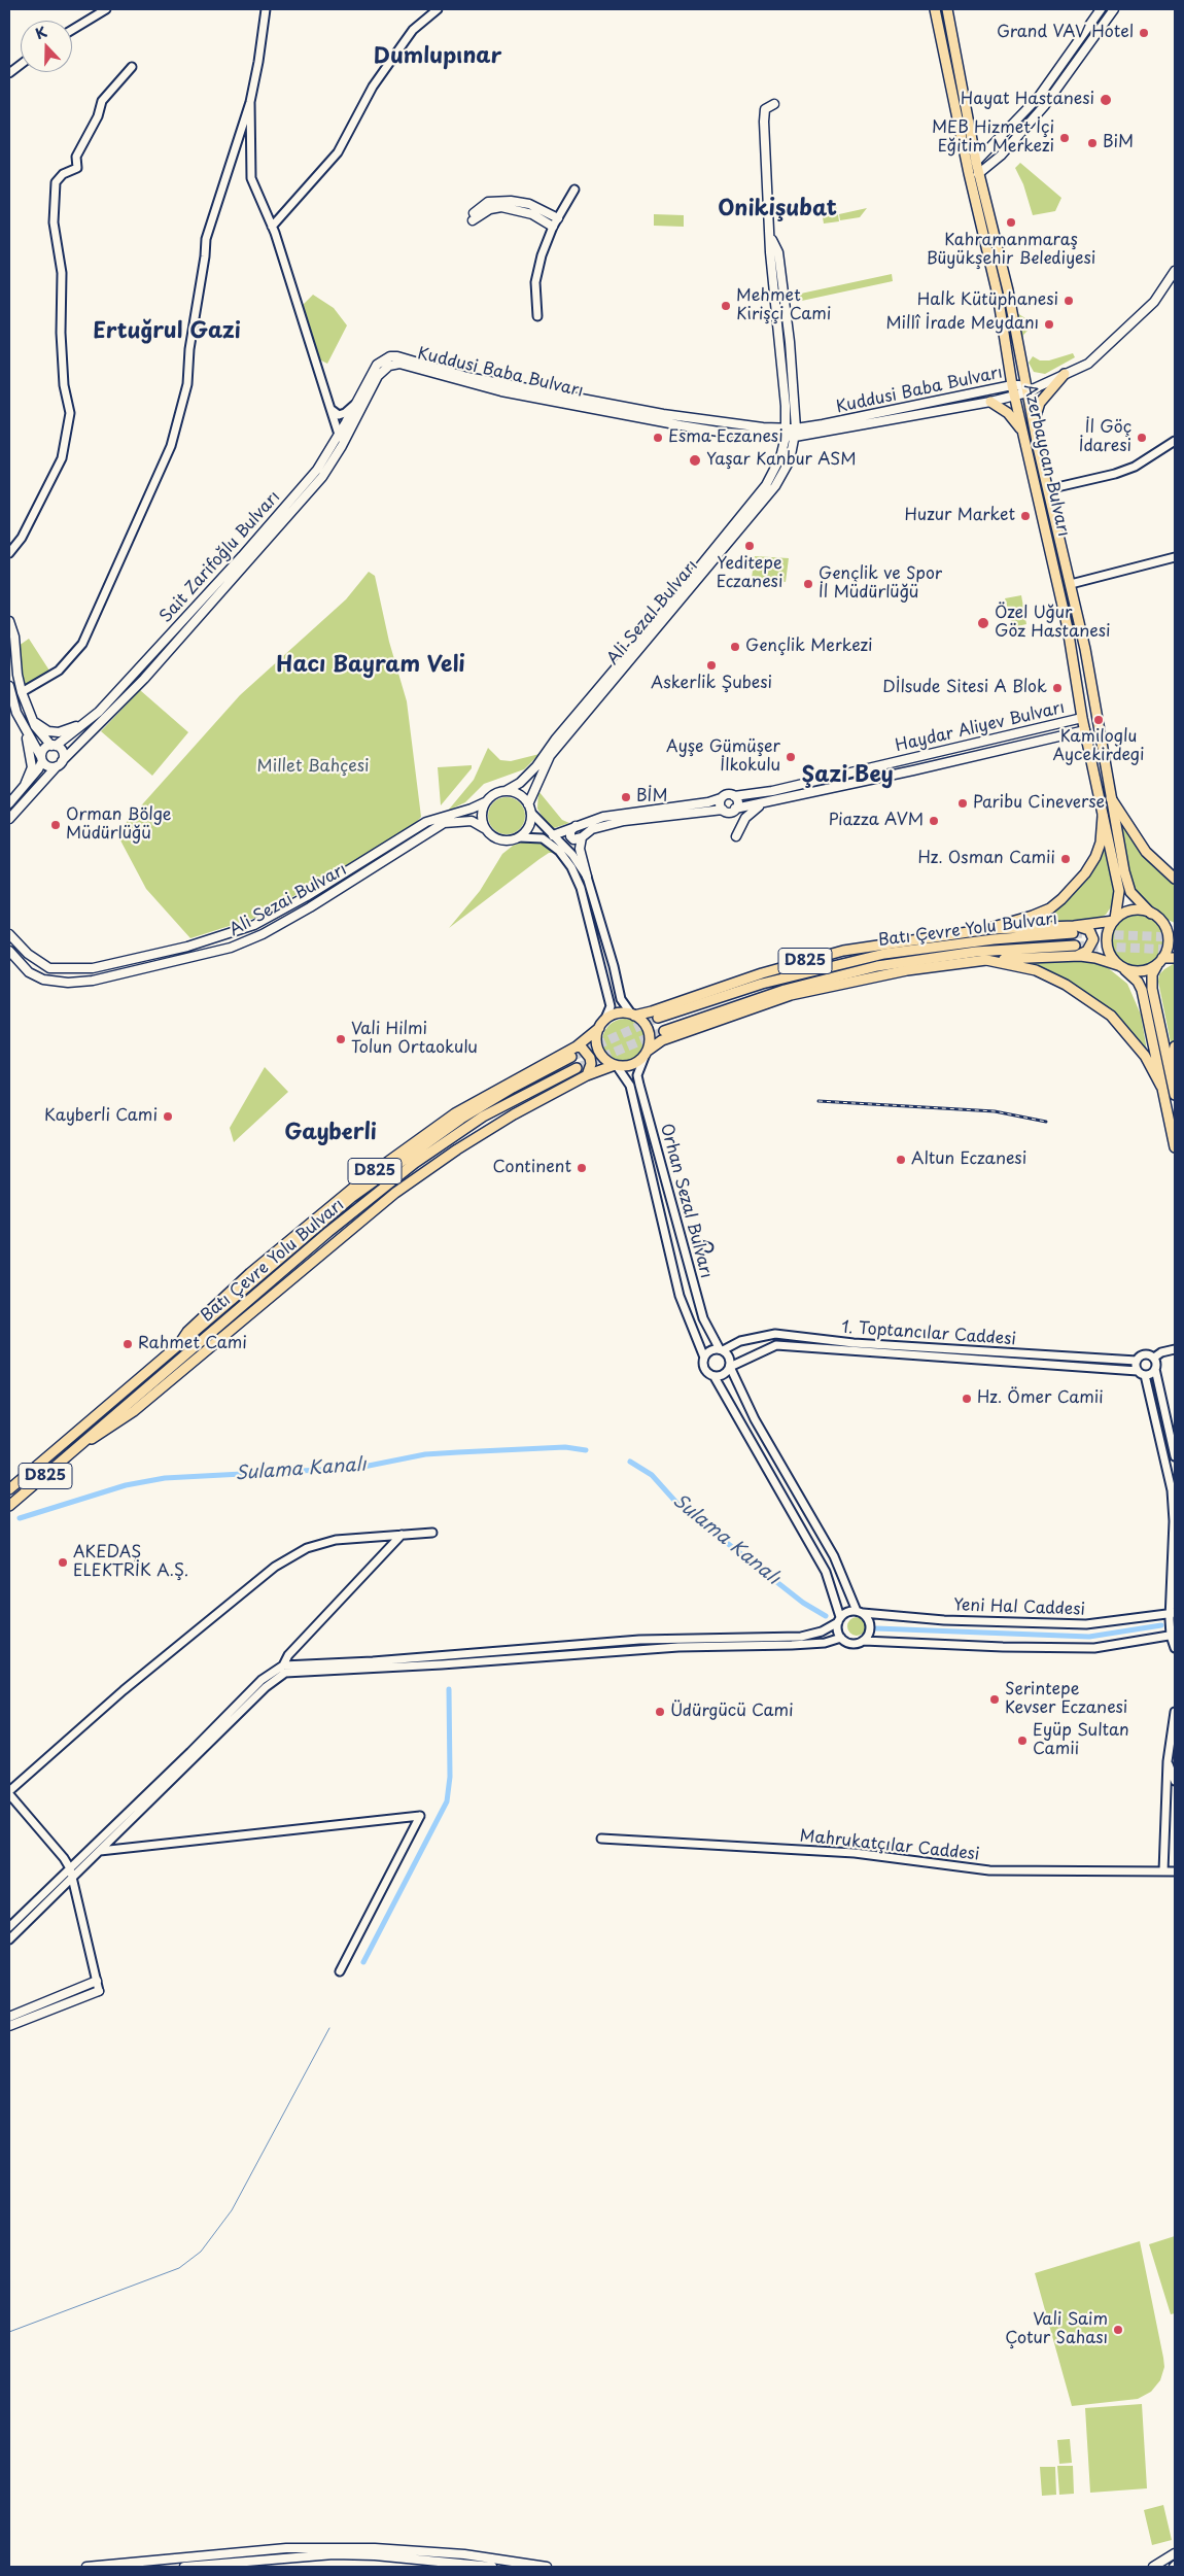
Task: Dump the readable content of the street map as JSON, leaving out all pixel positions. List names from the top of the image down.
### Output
{
  "streets": {
    "main road": [
      "Kuddusi Baba Bulvarı",
      "Azerbaycan Bulvarı",
      "Sait Zarifoğlu Bulvarı",
      "Ali Sezal Bulvarı",
      "Haydar Aliyev Bulvarı",
      "Ali Sezai Bulvarı",
      "Batı Çevre Yolu Bulvarı",
      "D825"
    ],
    "street": [
      "Orhan Sezal Bulvarı",
      "1. Toptancılar Caddesi",
      "Yeni Hal Caddesi",
      "Mahrukatçılar Caddesi"
    ]
  },
  "crossings": [
    ["Kuddusi Baba Bulvarı", "Azerbaycan Bulvarı"],
    ["Kuddusi Baba Bulvarı", "Sait Zarifoğlu Bulvarı"],
    ["Kuddusi Baba Bulvarı", "Ali Sezal Bulvarı"],
    ["Azerbaycan Bulvarı", "Haydar Aliyev Bulvarı"],
    ["Azerbaycan Bulvarı", "Batı Çevre Yolu Bulvarı"],
    ["Azerbaycan Bulvarı", "D825"],
    ["Ali Sezal Bulvarı", "Ali Sezai Bulvarı"],
    ["Batı Çevre Yolu Bulvarı", "D825"],
    ["D825", "Orhan Sezal Bulvarı"],
    ["Orhan Sezal Bulvarı", "1. Toptancılar Caddesi"],
    ["Orhan Sezal Bulvarı", "Yeni Hal Caddesi"]
  ],
  "districts": [
    "Dumlupınar",
    "Onikişubat",
    "Ertuğrul Gazi",
    "Hacı Bayram Veli",
    "Şazi Bey",
    "Gayberli"
  ],
  "water": ["Sulama Kanalı"],
  "parks": ["Millet Bahçesi"],
  "places": [
    "Grand VAV Hotel",
    "Hayat Hastanesi",
    "MEB Hizmet İçi Eğitim Merkezi",
    "BiM",
    "Kahramanmaraş Büyükşehir Belediyesi",
    "Halk Kütüphanesi",
    "Mehmet Kirişçi Cami",
    "Millî İrade Meydanı",
    "Esma Eczanesi",
    "İl Göç İdaresi",
    "Yaşar Kanbur ASM",
    "Huzur Market",
    "Yeditepe Eczanesi",
    "Gençlik ve Spor İl Müdürlüğü",
    "Özel Uğur Göz Hastanesi",
    "Gençlik Merkezi",
    "Askerlik Şubesi",
    "Dİlsude Sitesi A Blok",
    "Kamiloglu Aycekirdegi",
    "Ayşe Gümüşer İlkokulu",
    "BİM",
    "Paribu Cineverse",
    "Piazza AVM",
    "Orman Bölge Müdürlüğü",
    "Hz. Osman Camii",
    "Vali Hilmi Tolun Ortaokulu",
    "Kayberli Cami",
    "Altun Eczanesi",
    "Continent",
    "Rahmet Cami",
    "Hz. Ömer Camii",
    "AKEDAŞ ELEKTRİK A.Ş.",
    "Serintepe Kevser Eczanesi",
    "Üdürgücü Cami",
    "Eyüp Sultan Camii",
    "Vali Saim Çotur Sahası"
  ],
  "north": "top"
}
